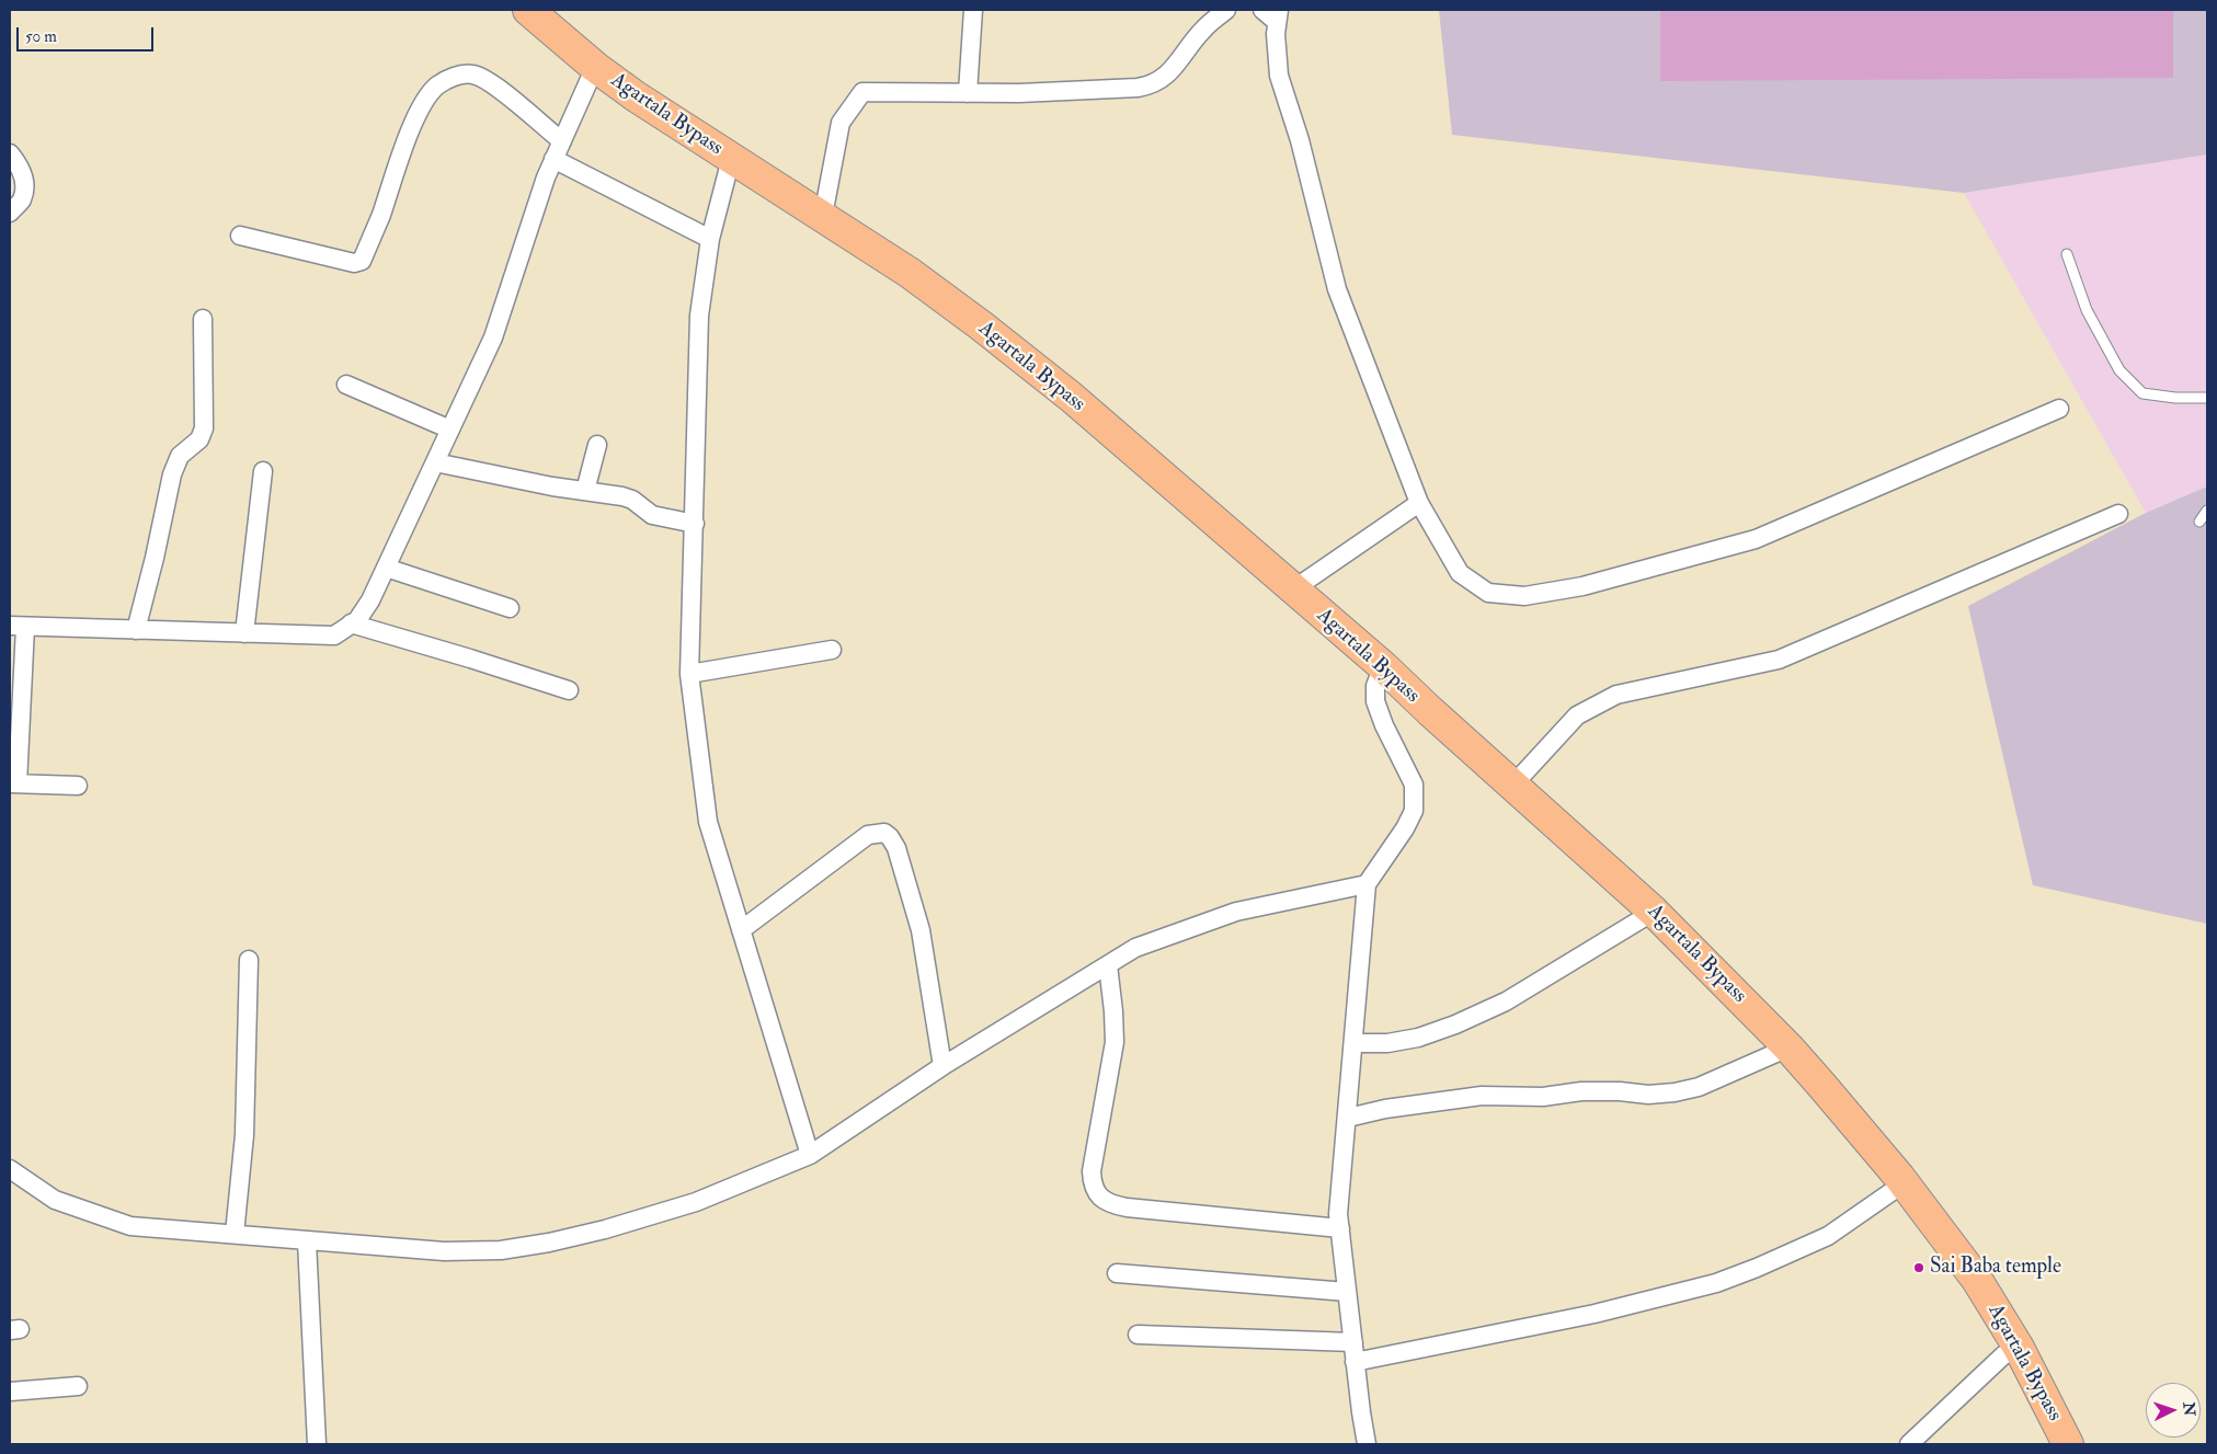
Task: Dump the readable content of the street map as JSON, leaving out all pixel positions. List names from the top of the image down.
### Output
{
  "streets": {
    "highway": ["Agartala Bypass"]
  },
  "places": ["Sai Baba temple"],
  "scale_bar": "50 m",
  "north": "right"
}
